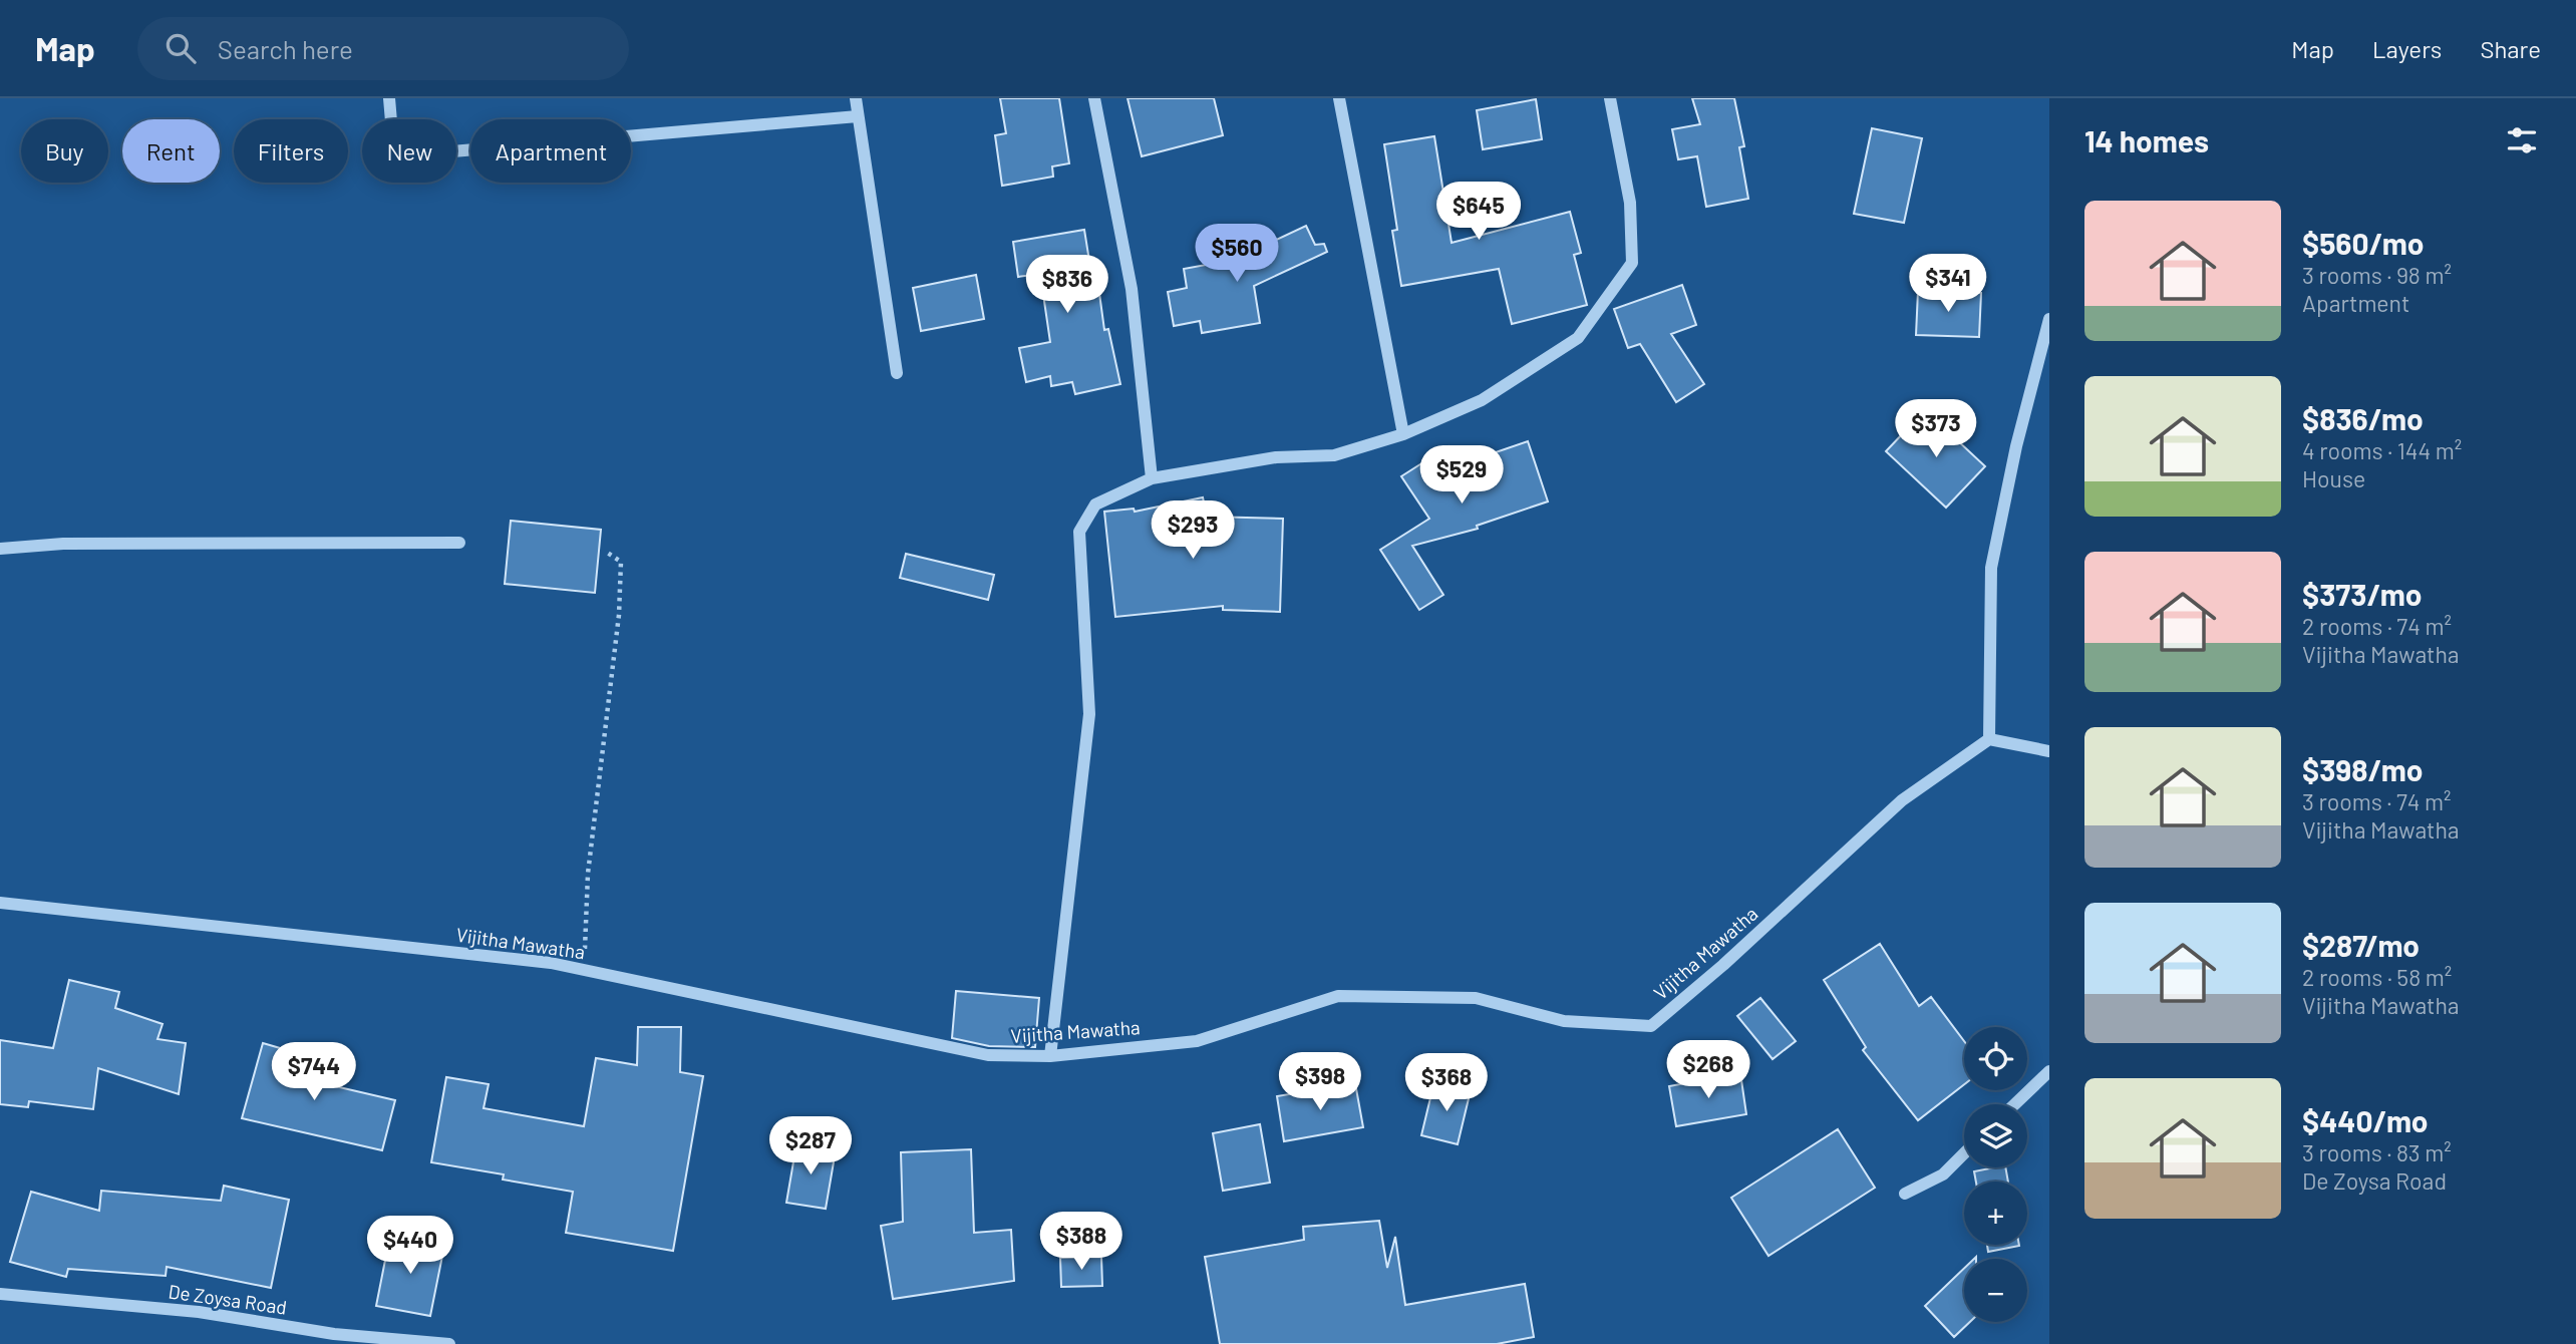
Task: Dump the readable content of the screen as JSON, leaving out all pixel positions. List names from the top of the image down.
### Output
{
  "streets": {
    "street": ["Vijitha Mawatha", "De Zoysa Road"]
  },
  "page": {
    "header": "Map",
    "search": "Search here",
    "nav": ["Map", "Layers", "Share"],
    "heading": "14 homes",
    "chip": [
      "Buy",
      "Rent",
      "Filters",
      "New",
      "Apartment"
    ],
    "price": [
      "$645",
      "$560",
      "$341",
      "$836",
      "$373",
      "$529",
      "$293",
      "$268",
      "$744",
      "$398",
      "$368",
      "$287",
      "$388",
      "$440"
    ],
    "list": [
      {
        "name": "$560/mo",
        "note": "3 rooms · 98 m² · Apartment"
      },
      {
        "name": "$836/mo",
        "note": "4 rooms · 144 m² · House"
      },
      {
        "name": "$373/mo",
        "note": "2 rooms · 74 m² · Vijitha Mawatha"
      },
      {
        "name": "$398/mo",
        "note": "3 rooms · 74 m² · Vijitha Mawatha"
      },
      {
        "name": "$287/mo",
        "note": "2 rooms · 58 m² · Vijitha Mawatha"
      },
      {
        "name": "$440/mo",
        "note": "3 rooms · 83 m² · De Zoysa Road"
      }
    ],
    "map_buttons": ["+", "−"]
  }
}
